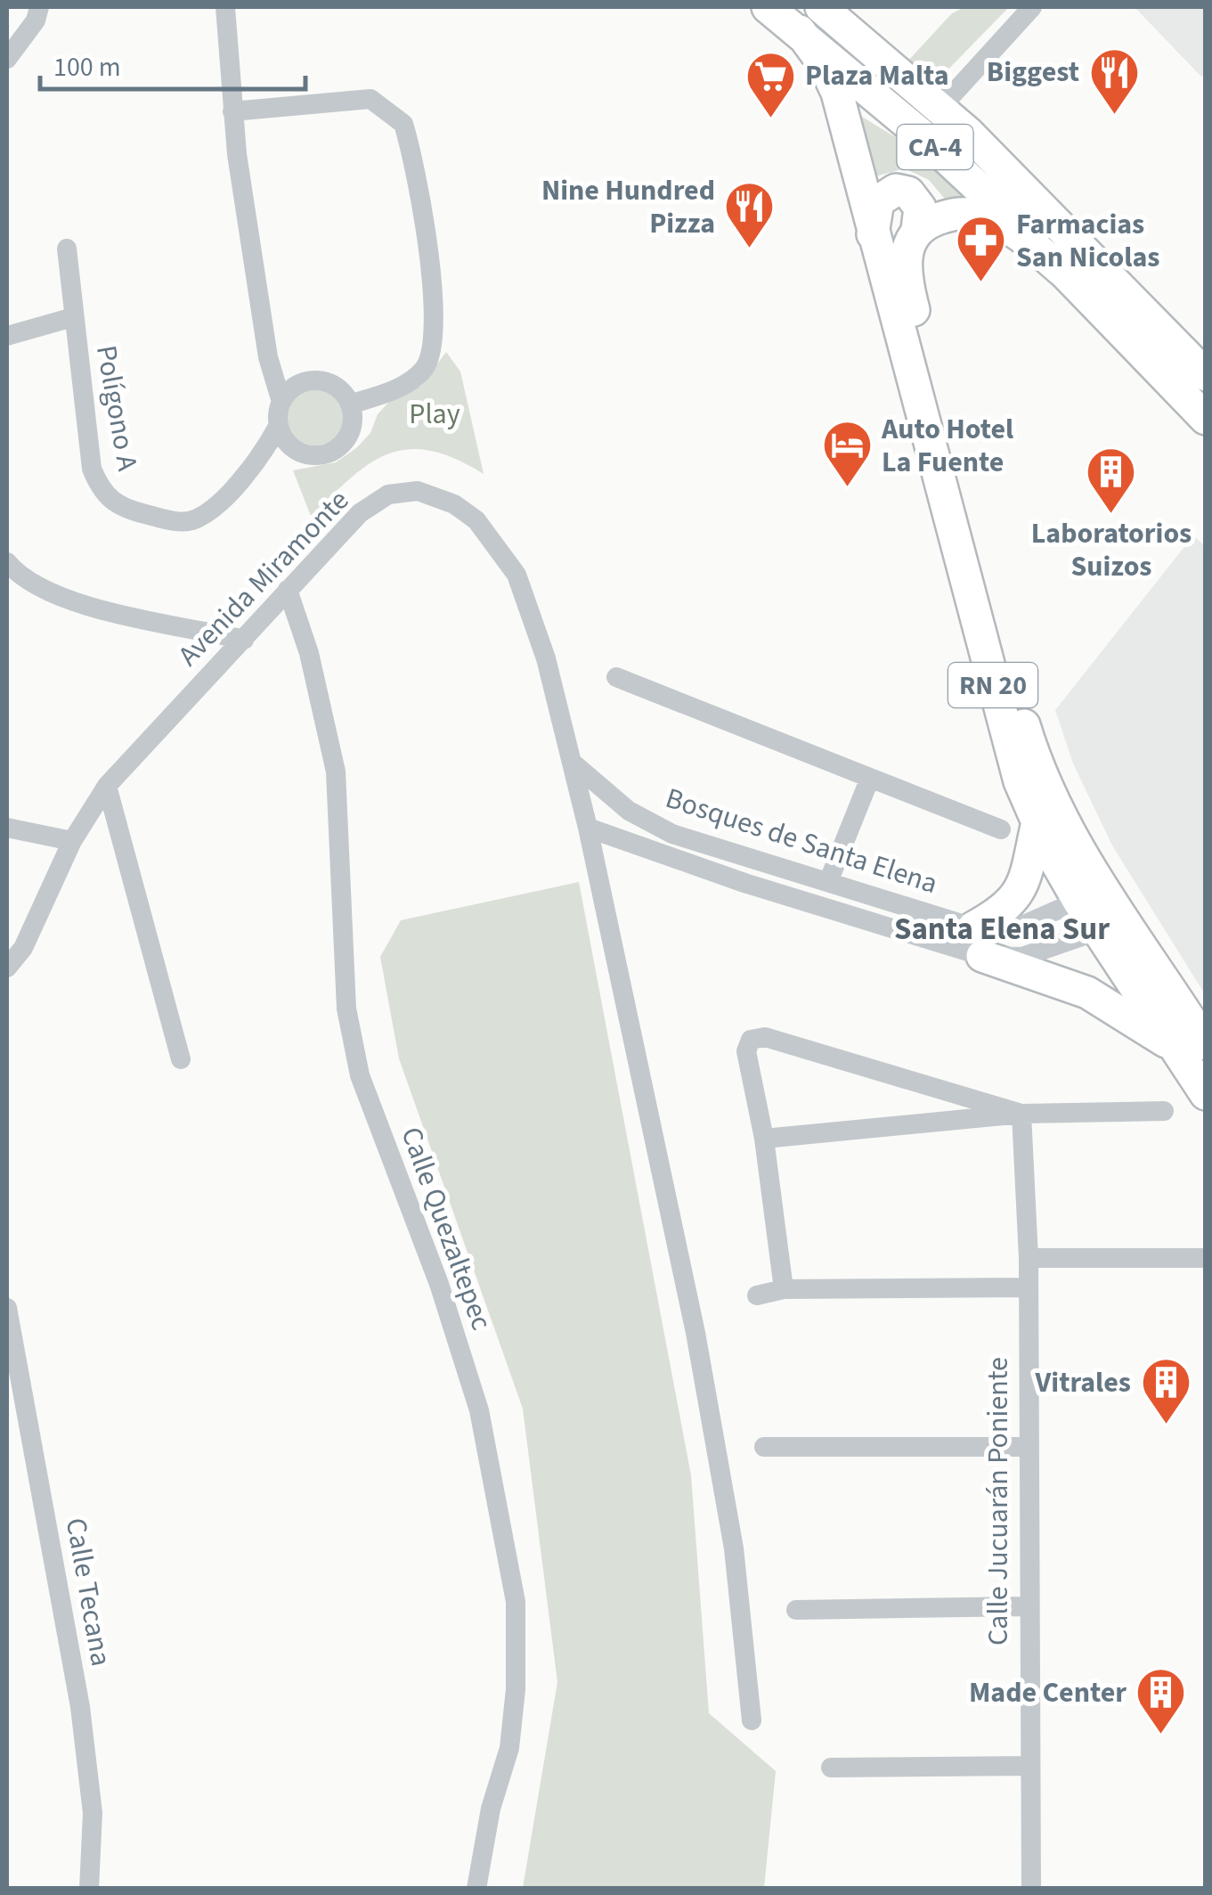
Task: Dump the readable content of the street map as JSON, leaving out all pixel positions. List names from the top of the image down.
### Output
{
  "streets": {
    "highway": ["CA-4", "RN 20"],
    "street": [
      "Polígono A",
      "Avenida Miramonte",
      "Bosques de Santa Elena",
      "Calle Quezaltepec",
      "Calle Jucuarán Poniente",
      "Calle Tecana"
    ]
  },
  "crossings": [
    ["CA-4", "RN 20"],
    ["Avenida Miramonte", "Bosques de Santa Elena"],
    ["Avenida Miramonte", "Calle Quezaltepec"],
    ["RN 20", "Bosques de Santa Elena"]
  ],
  "districts": ["Santa Elena Sur"],
  "parks": ["Play"],
  "places": {
    "restaurant": ["Biggest", "Nine Hundred Pizza"],
    "supermarket": ["Plaza Malta"],
    "pharmacy": ["Farmacias San Nicolas"],
    "hotel": ["Auto Hotel La Fuente"],
    "building": ["Laboratorios Suizos", "Vitrales", "Made Center"]
  },
  "scale_bar": "100 m"
}
